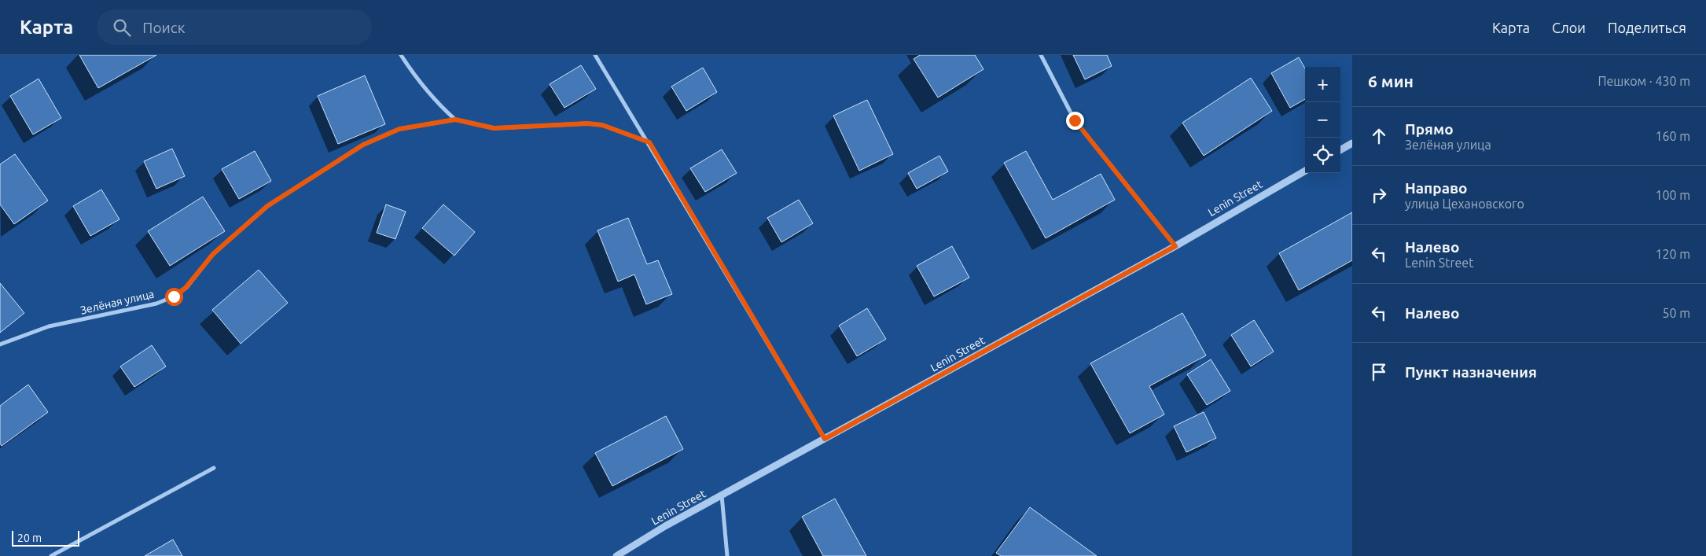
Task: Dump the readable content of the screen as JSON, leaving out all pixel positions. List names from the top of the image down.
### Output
{
  "streets": {
    "street": ["Lenin Street", "Зелёная улица"]
  },
  "scale_bar": "20 m",
  "page": {
    "header": "Карта",
    "search": "Поиск",
    "nav": ["Карта", "Слои", "Поделиться"],
    "heading": ["6 мин", "Пешком · 430 m"],
    "map_buttons": ["+", "−"],
    "list": [
      ["Прямо", "Зелёная улица", "160 m"],
      ["Направо", "улица Цехановского", "100 m"],
      ["Налево", "Lenin Street", "120 m"],
      ["Налево", "50 m"],
      "Пункт назначения"
    ],
    "scale": "20 m"
  }
}
